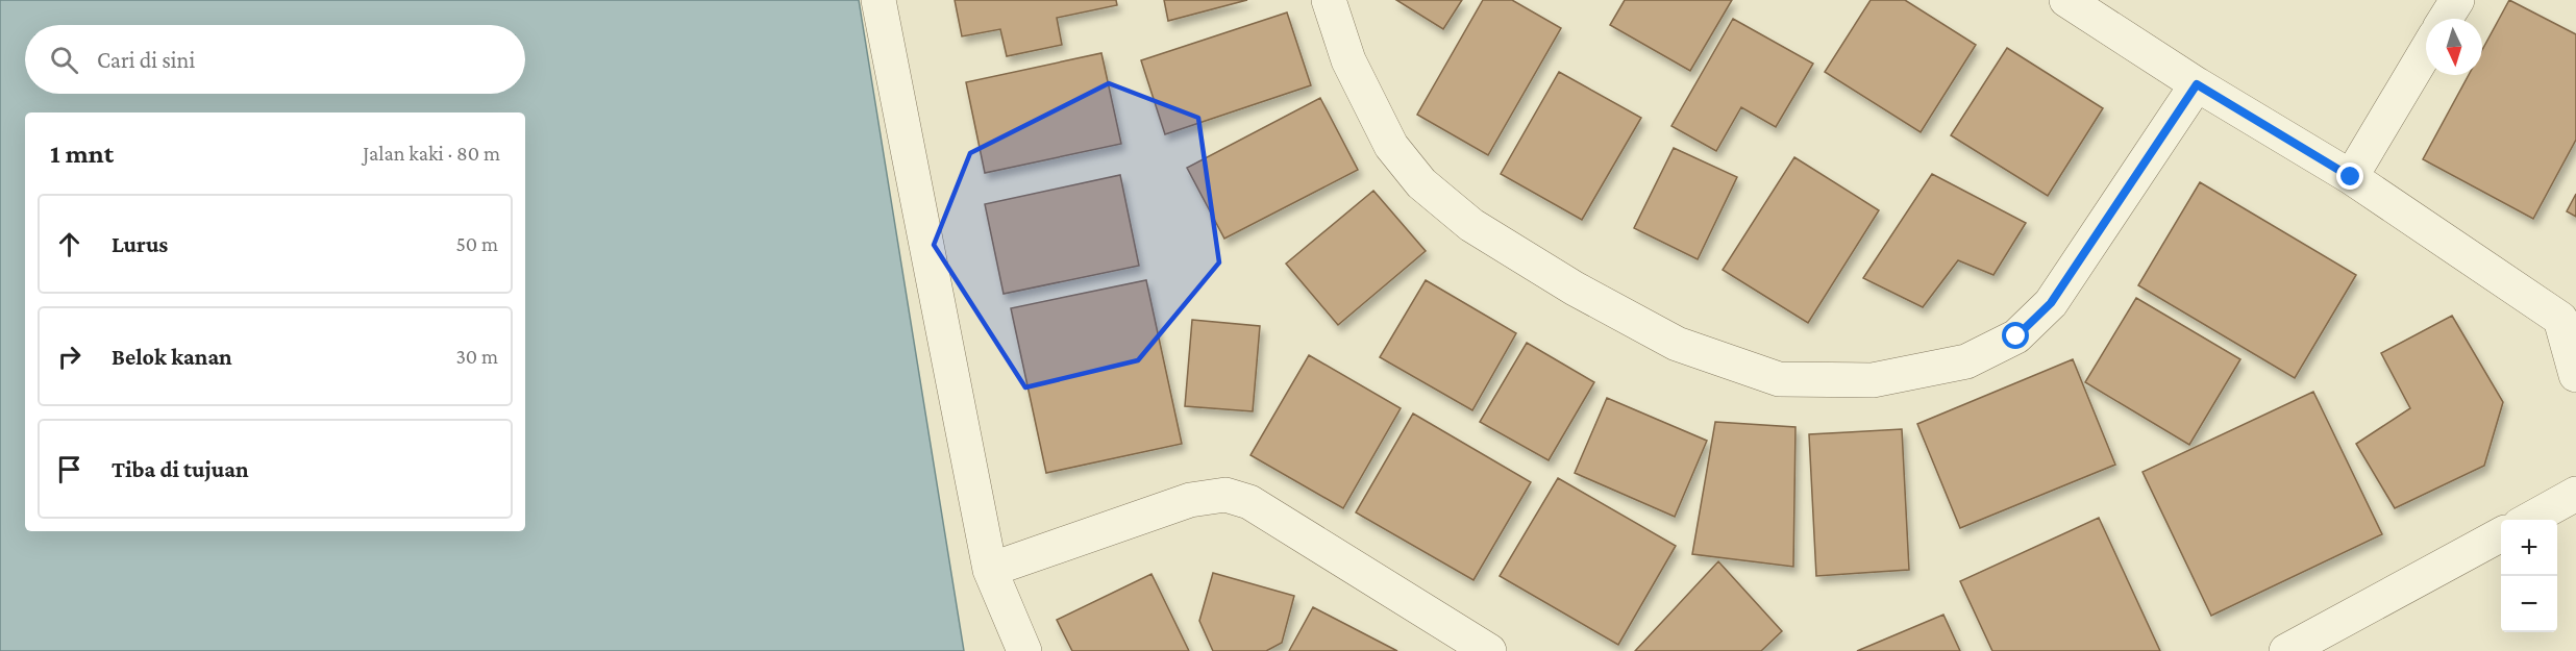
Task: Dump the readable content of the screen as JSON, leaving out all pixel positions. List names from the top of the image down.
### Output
{
  "north": "bottom",
  "page": {
    "search": "Cari di sini",
    "heading": ["1 mnt", "Jalan kaki · 80 m"],
    "list": [
      ["Lurus", "50 m"],
      ["Belok kanan", "30 m"],
      "Tiba di tujuan"
    ],
    "map_buttons": ["+", "−"]
  }
}
